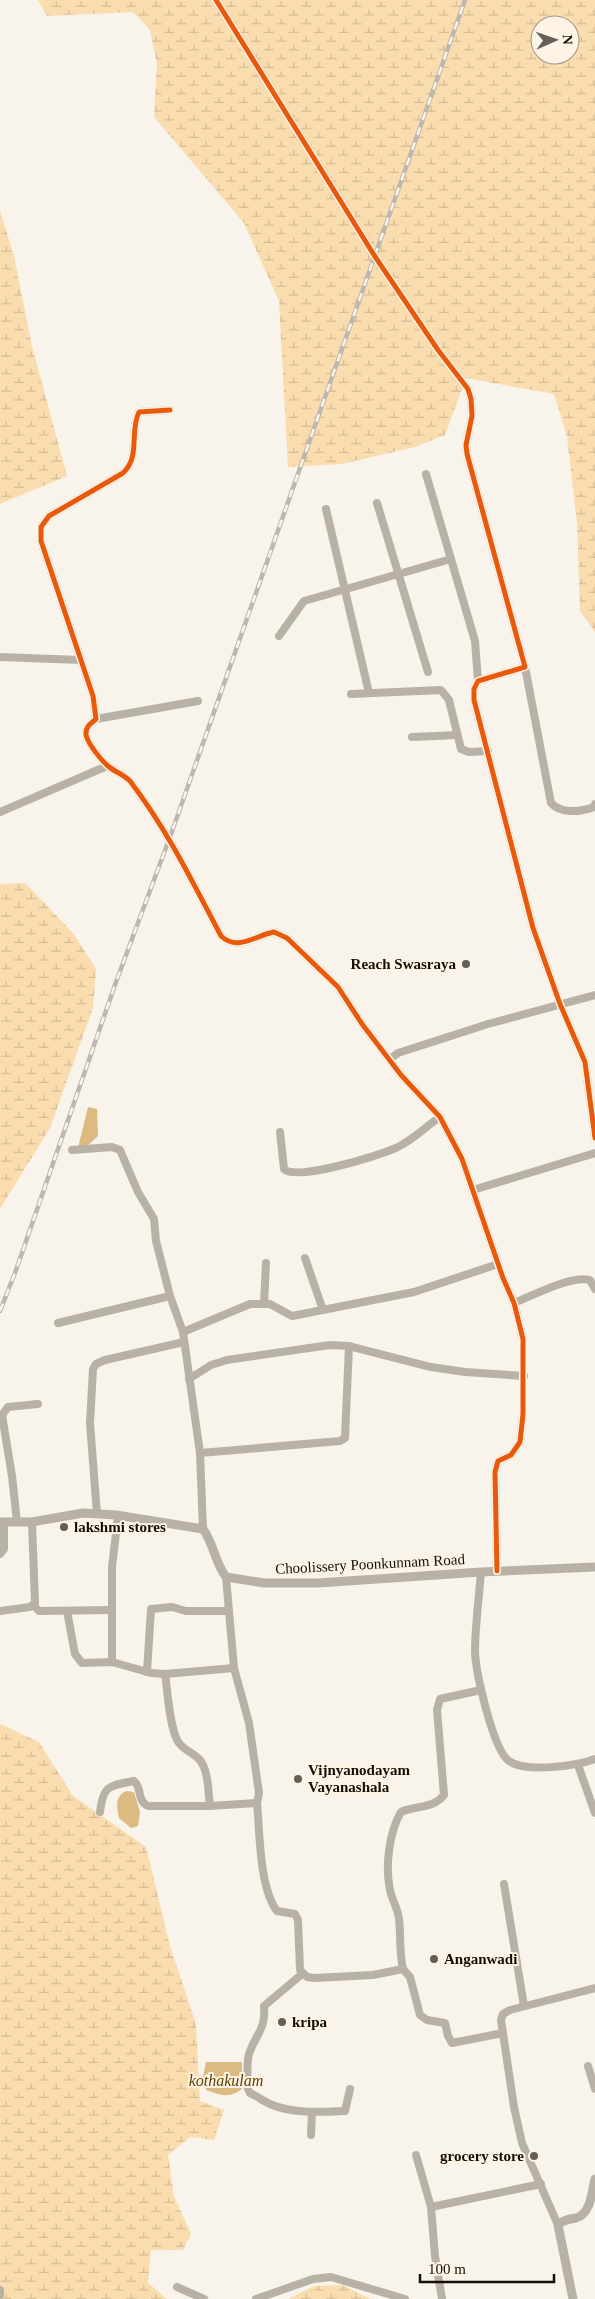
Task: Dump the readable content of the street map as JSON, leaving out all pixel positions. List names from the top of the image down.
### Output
{
  "streets": {
    "street": ["Choolissery Poonkunnam Road"]
  },
  "water": ["kothakulam"],
  "places": [
    "Reach Swasraya",
    "lakshmi stores",
    "Vijnyanodayam Vayanashala",
    "Anganwadi",
    "kripa",
    "grocery store"
  ],
  "scale_bar": "100 m",
  "north": "right"
}
